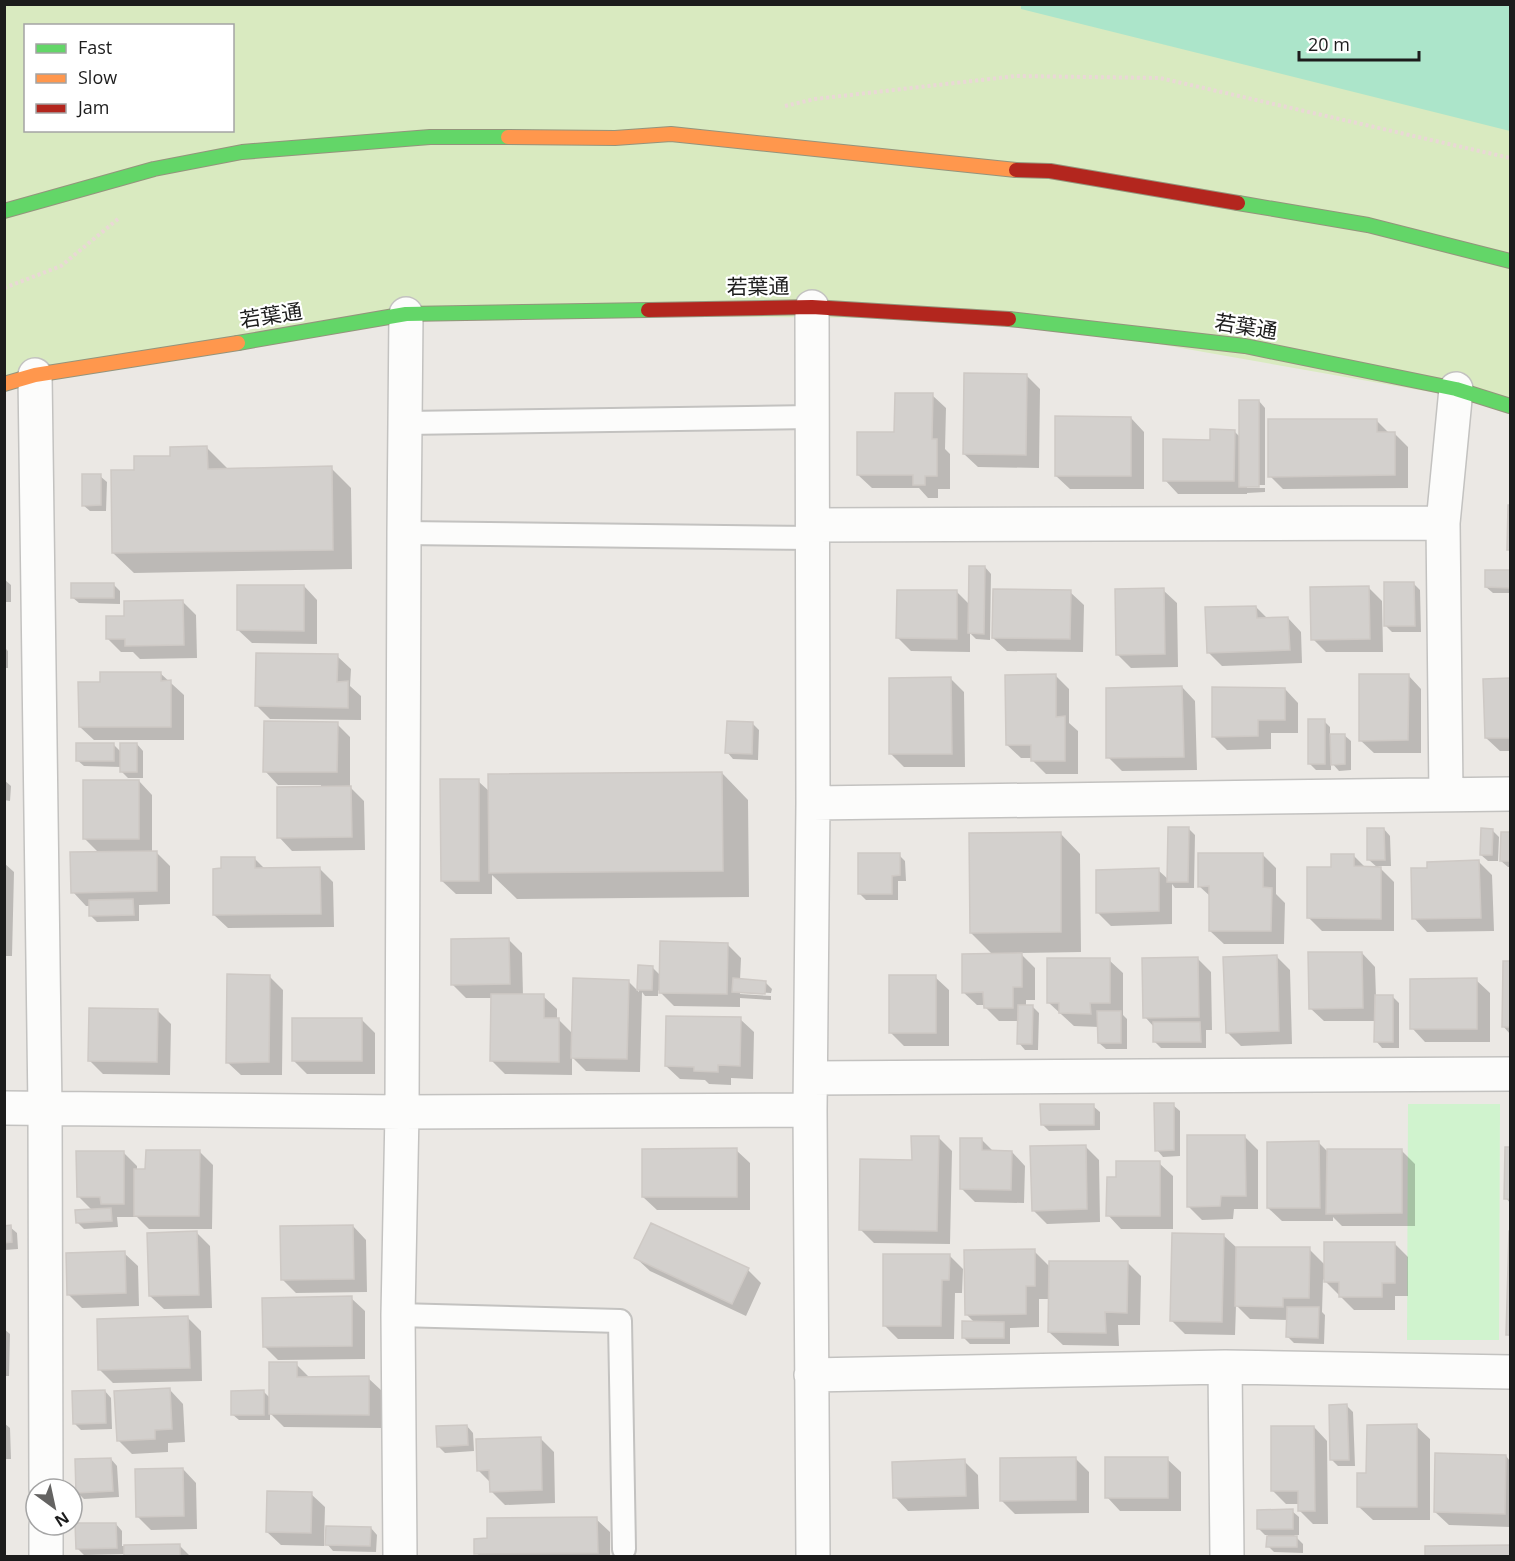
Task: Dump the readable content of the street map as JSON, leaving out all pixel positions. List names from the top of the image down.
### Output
{
  "streets": {
    "street": ["若葉通"]
  },
  "legend": ["Fast", "Slow", "Jam"],
  "scale_bar": "20 m",
  "north": "bottom right"
}
